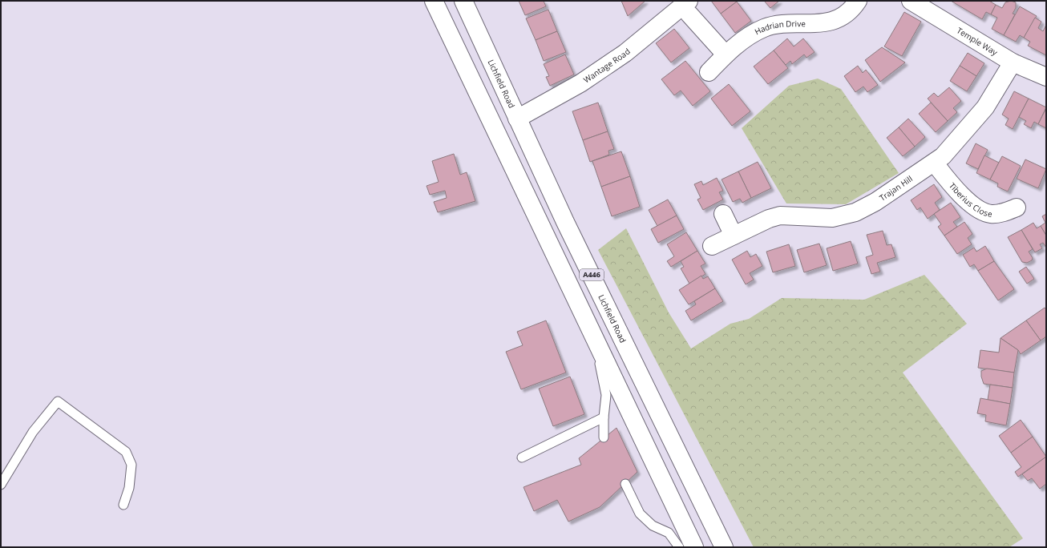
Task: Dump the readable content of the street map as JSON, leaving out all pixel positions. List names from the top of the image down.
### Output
{
  "streets": {
    "main road": [
      "Hadrian Drive",
      "Temple Way",
      "Wantage Road",
      "Lichfield Road",
      "Trajan Hill",
      "Tiberius Close",
      "A446"
    ]
  },
  "crossings": [
    ["Temple Way", "Trajan Hill"],
    ["Wantage Road", "Lichfield Road"],
    ["Trajan Hill", "Tiberius Close"]
  ]
}
